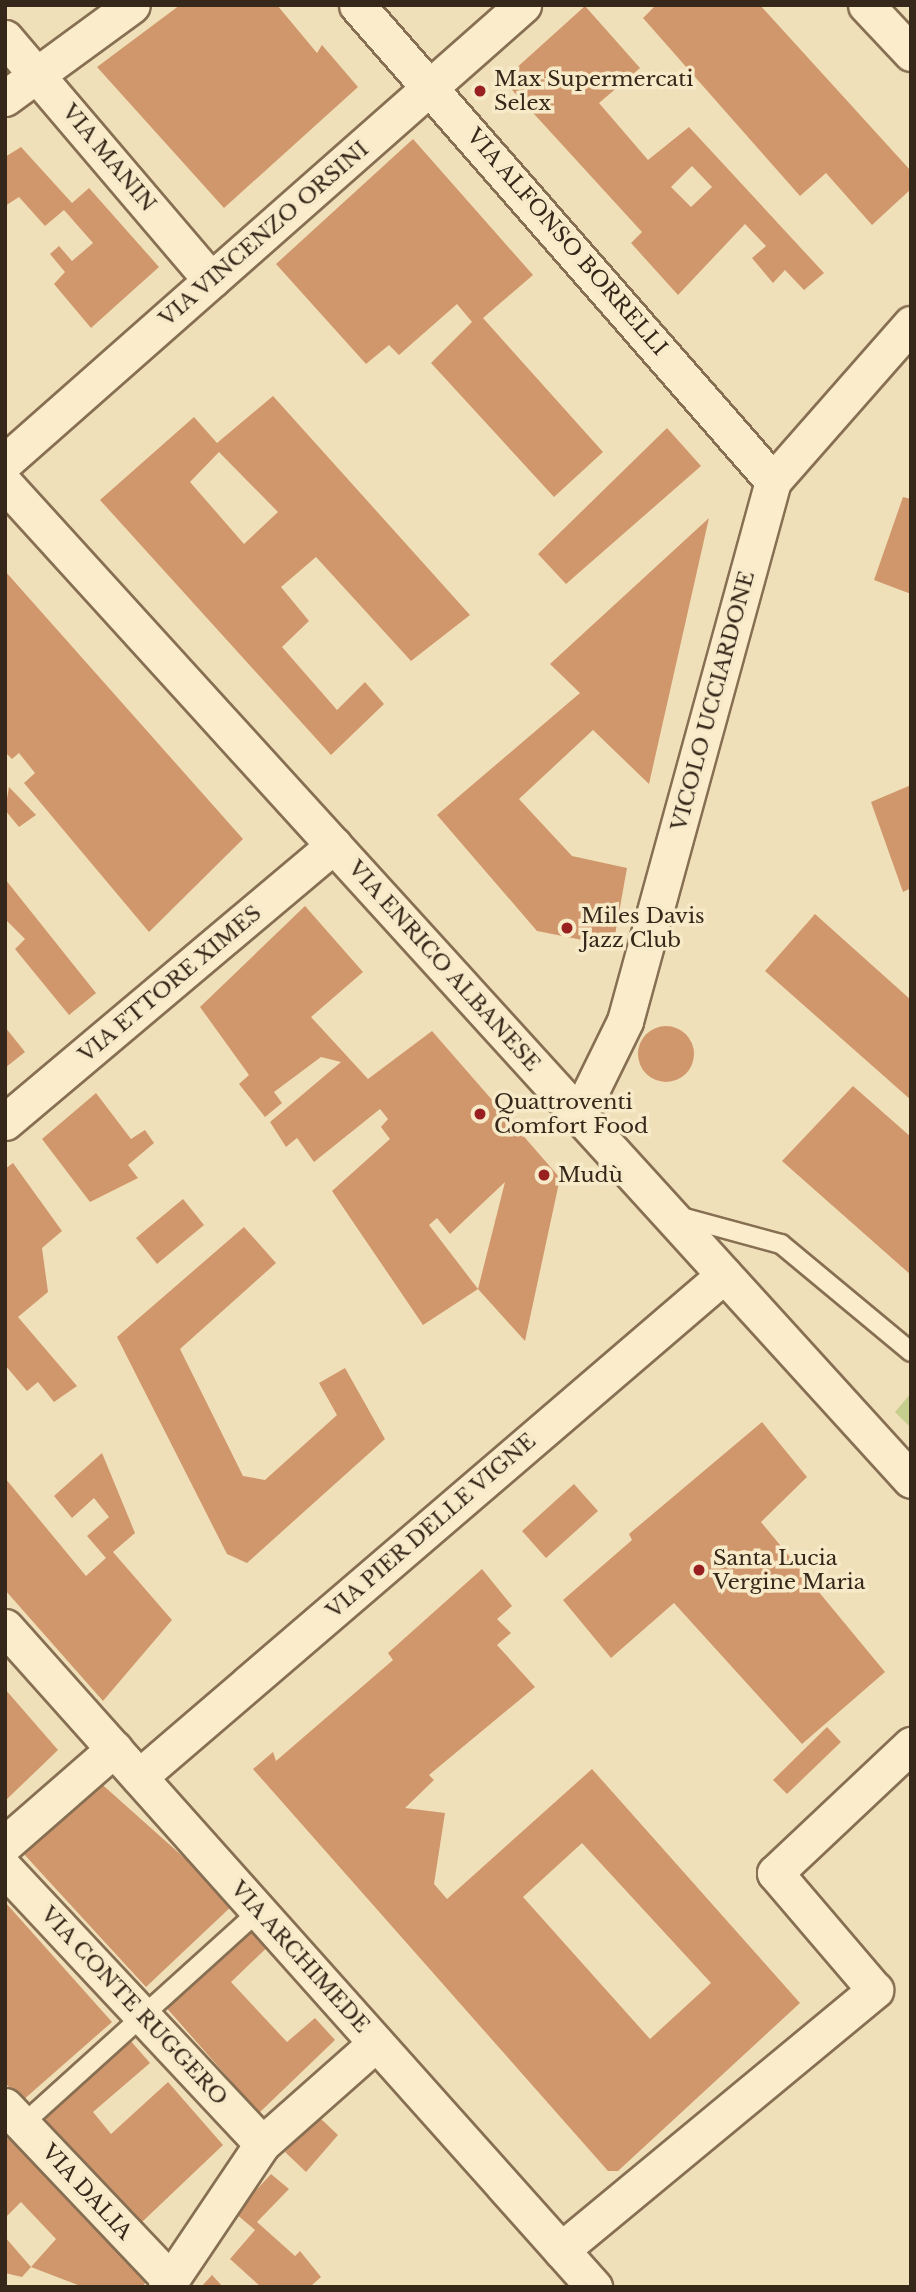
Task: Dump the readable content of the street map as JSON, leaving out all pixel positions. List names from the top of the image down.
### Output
{
  "streets": {
    "street": [
      "VIA MANIN",
      "VIA VINCENZO ORSINI",
      "VIA ALFONSO BORRELLI",
      "VICOLO UCCIARDONE",
      "VIA ENRICO ALBANESE",
      "VIA ETTORE XIMES",
      "VIA PIER DELLE VIGNE",
      "VIA ARCHIMEDE",
      "VIA CONTE RUGGERO",
      "VIA DALIA"
    ]
  },
  "crossings": [
    ["VIA MANIN", "VIA VINCENZO ORSINI"],
    ["VIA VINCENZO ORSINI", "VIA ALFONSO BORRELLI"],
    ["VIA ALFONSO BORRELLI", "VICOLO UCCIARDONE"],
    ["VICOLO UCCIARDONE", "VIA ENRICO ALBANESE"],
    ["VIA ENRICO ALBANESE", "VIA ETTORE XIMES"],
    ["VIA ENRICO ALBANESE", "VIA PIER DELLE VIGNE"],
    ["VIA PIER DELLE VIGNE", "VIA ARCHIMEDE"]
  ],
  "places": [
    "Max Supermercati Selex",
    "Miles Davis Jazz Club",
    "Quattroventi Comfort Food",
    "Mudù",
    "Santa Lucia Vergine Maria"
  ]
}
